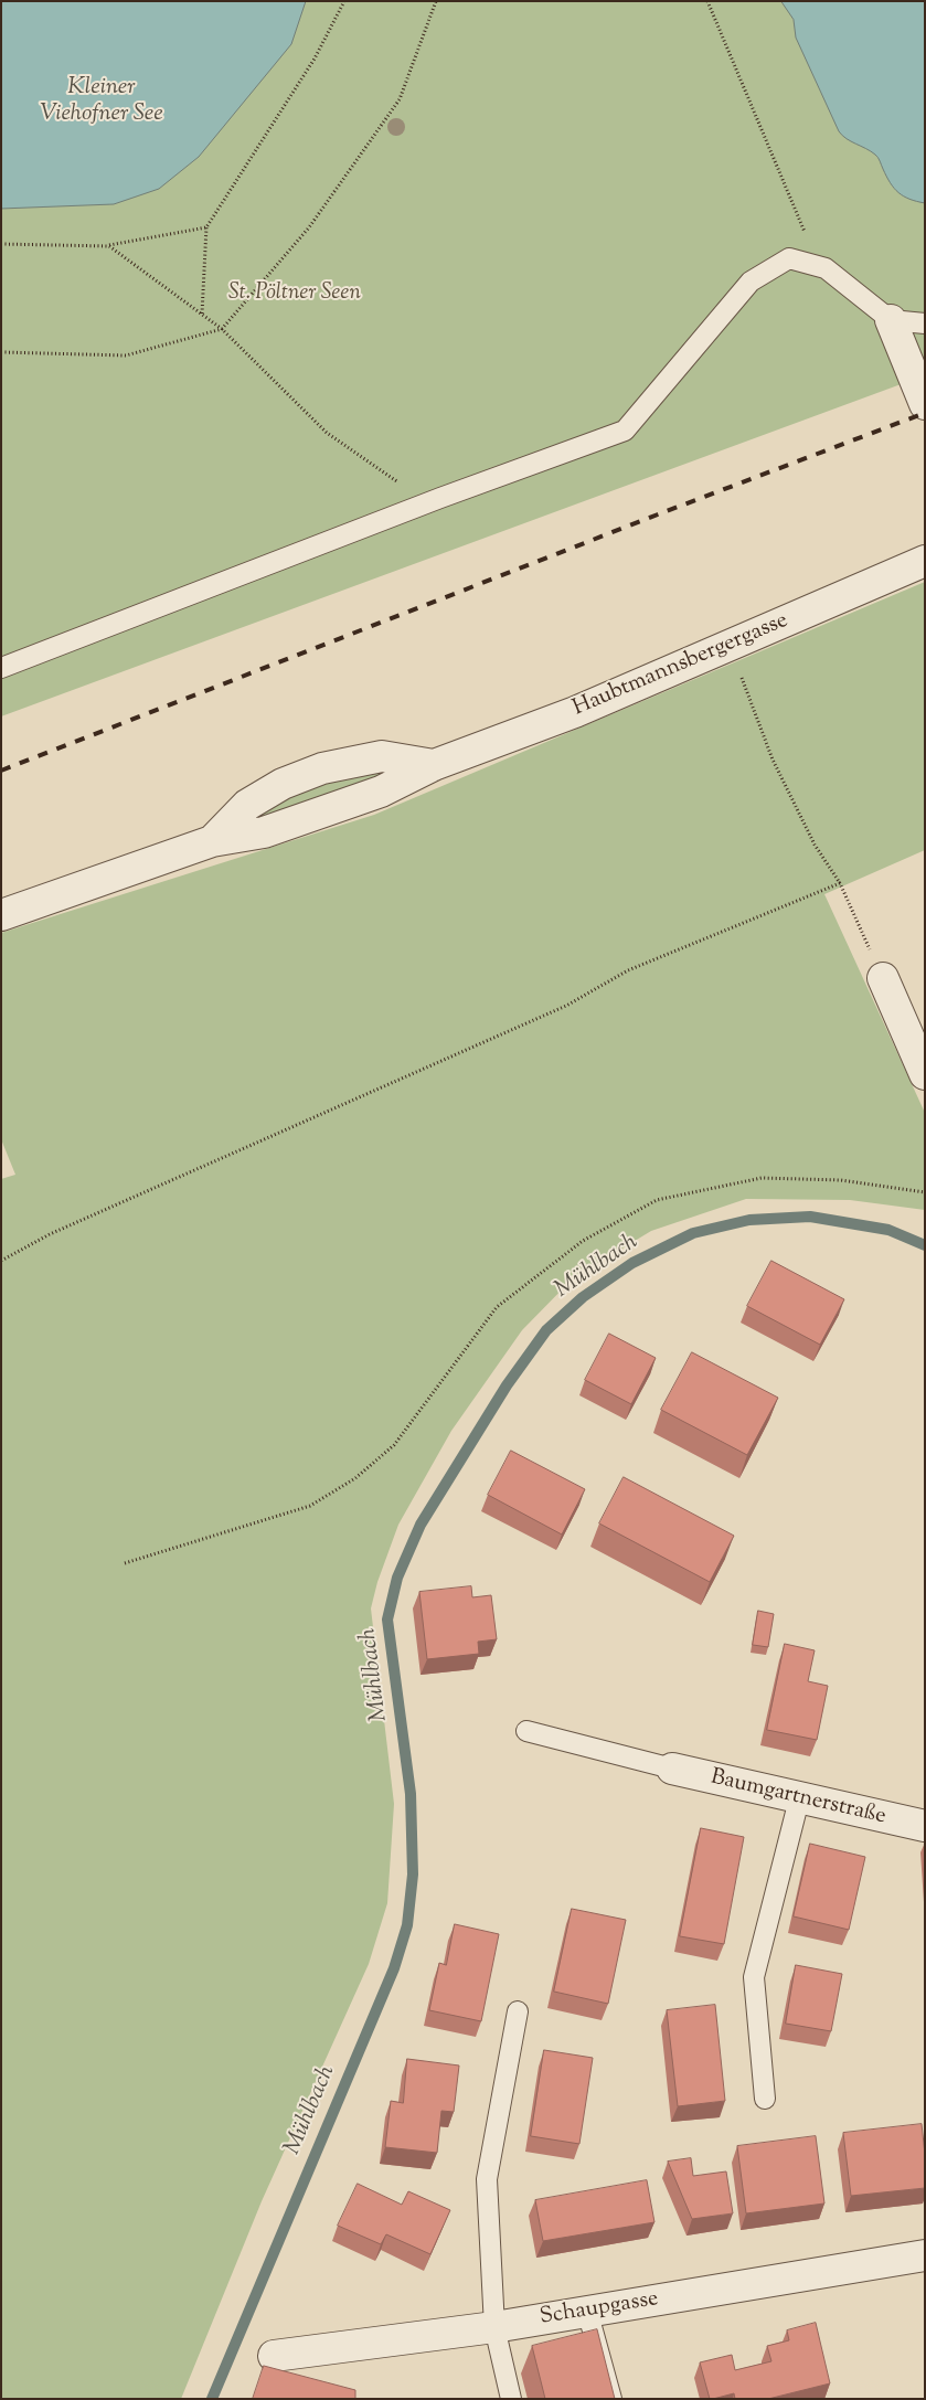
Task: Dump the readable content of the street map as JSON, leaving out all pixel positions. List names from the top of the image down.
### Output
{
  "streets": {
    "street": ["Haubtmannsbergergasse", "Baumgartnerstraße", "Schaupgasse"]
  },
  "water": ["Kleiner Viehofner See", "Mühlbach"],
  "parks": ["St. Pöltner Seen"]
}
